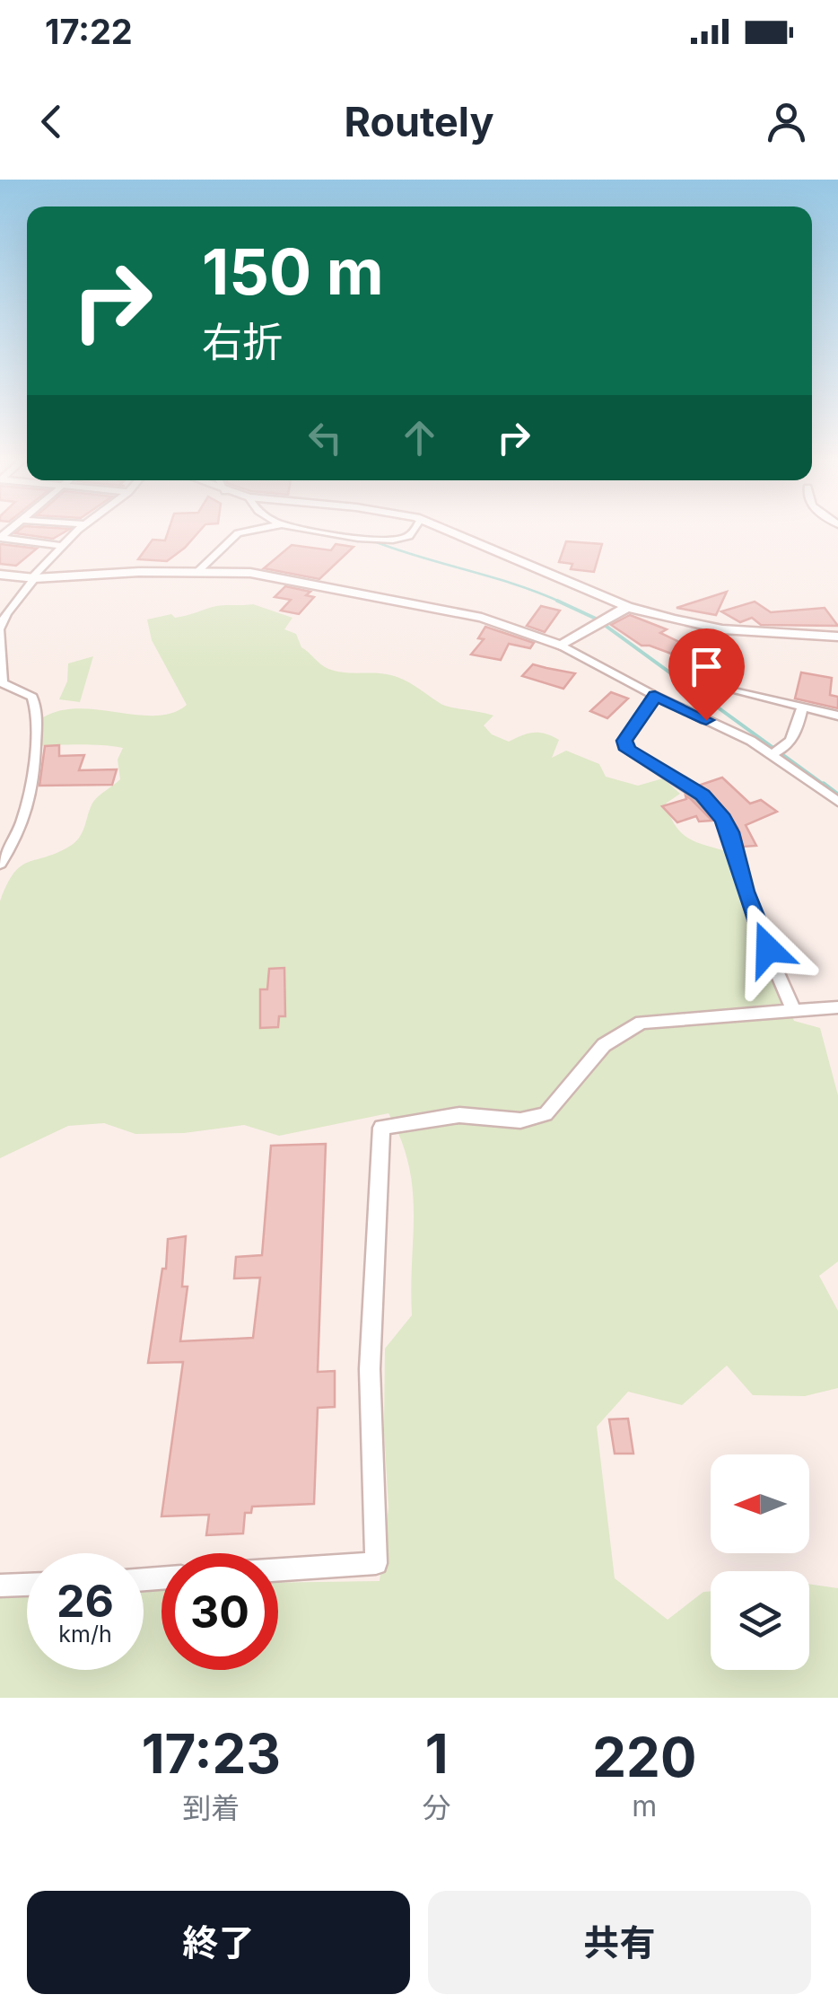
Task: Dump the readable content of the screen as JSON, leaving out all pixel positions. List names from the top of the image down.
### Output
{
  "north": "left",
  "page": {
    "status": "17:22",
    "header": "Routely",
    "turn": ["150 m", "右折"],
    "speed": "26 km/h",
    "limit": "30",
    "eta": [
      "17:23",
      "到着",
      "1",
      "分",
      "220",
      "m"
    ],
    "buttons": ["終了", "共有"]
  }
}
